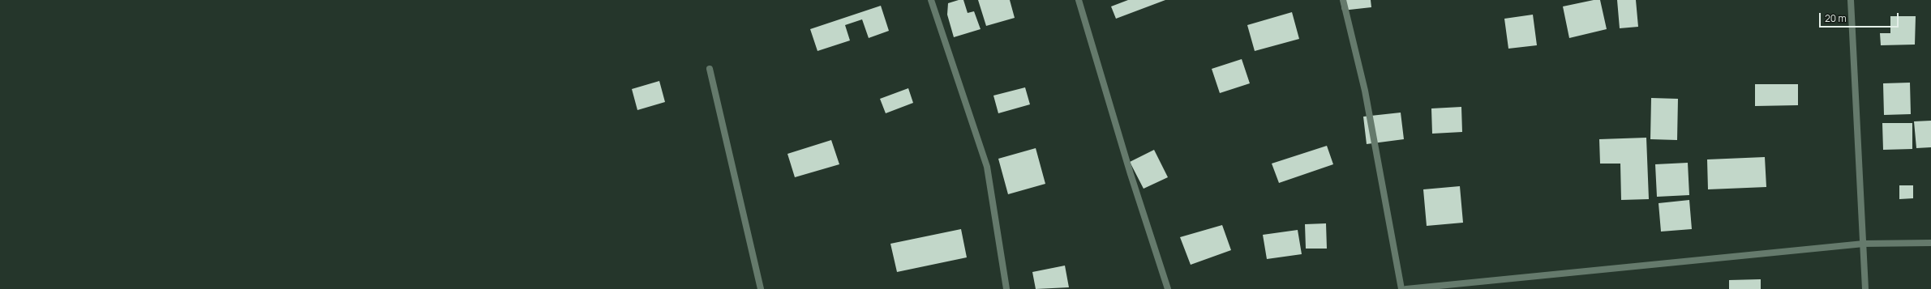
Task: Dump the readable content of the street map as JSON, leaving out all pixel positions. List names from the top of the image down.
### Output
{
  "scale_bar": "20 m"
}
